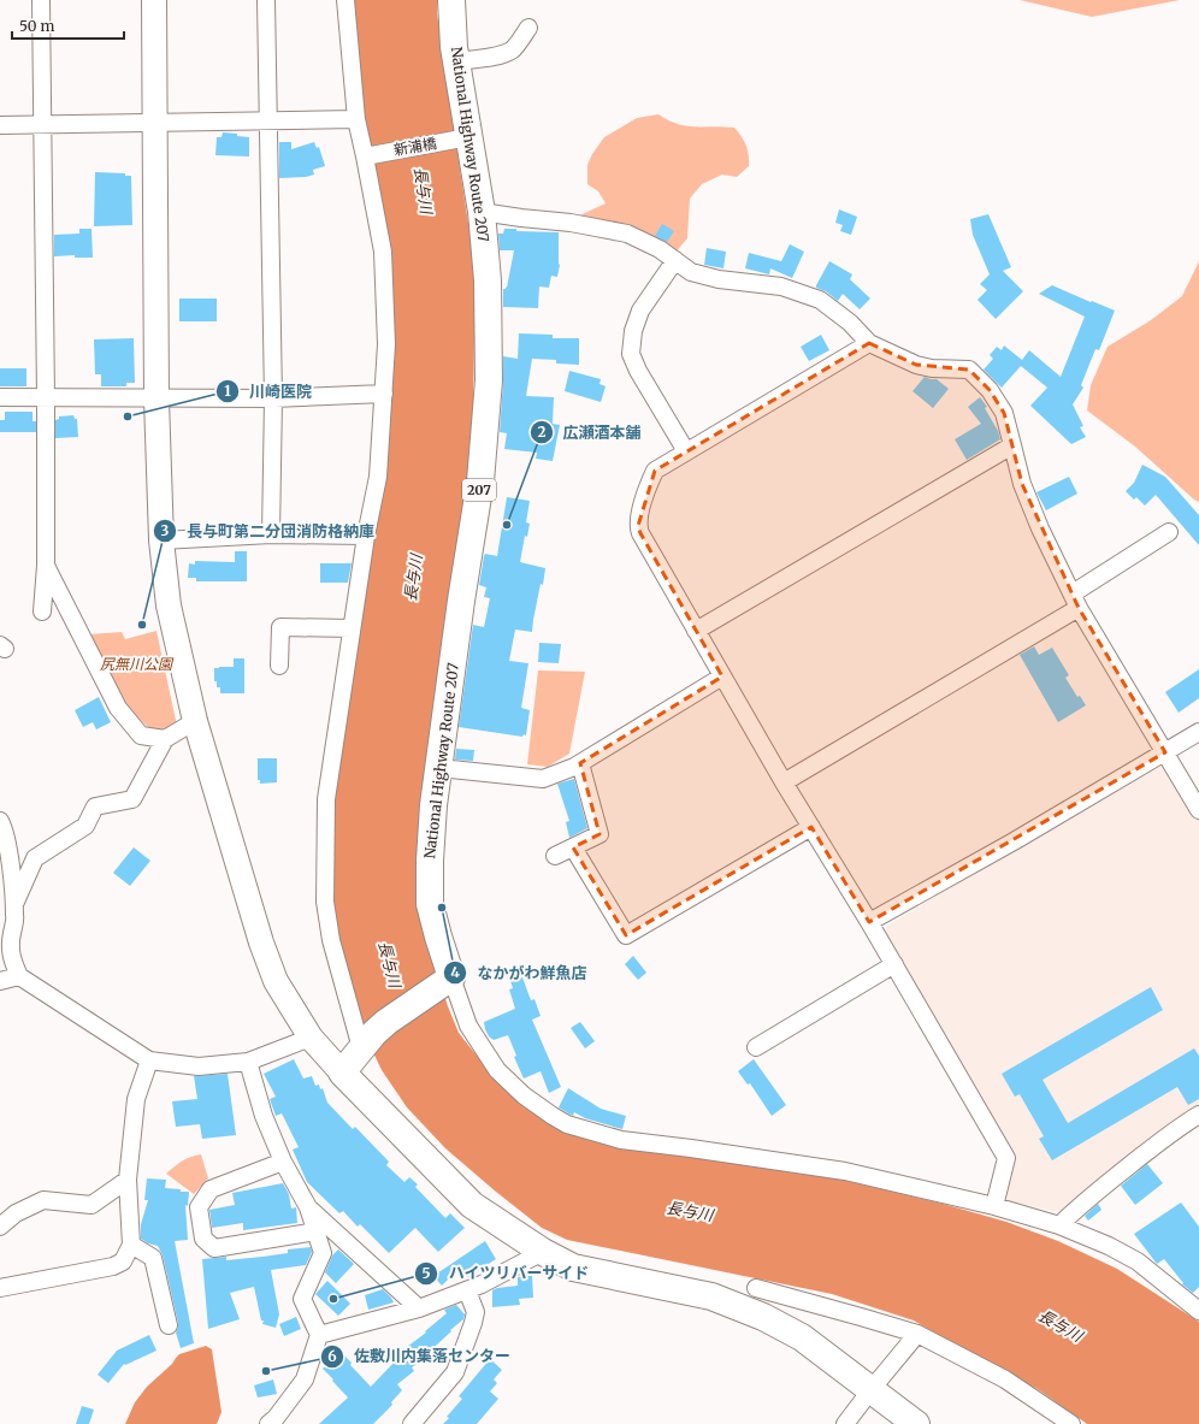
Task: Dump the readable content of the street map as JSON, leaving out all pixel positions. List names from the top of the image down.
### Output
{
  "streets": {
    "highway": ["National Highway Route 207", "207"],
    "street": ["新浦橋"]
  },
  "crossings": [
    ["National Highway Route 207", "新浦橋"]
  ],
  "water": ["長与川"],
  "parks": ["尻無川公園"],
  "places": [
    "川崎医院",
    "広瀬酒本舗",
    "長与町第二分団消防格納庫",
    "なかがわ鮮魚店",
    "ハイツリバーサイド",
    "佐敷川内集落センター"
  ],
  "scale_bar": "50 m"
}
